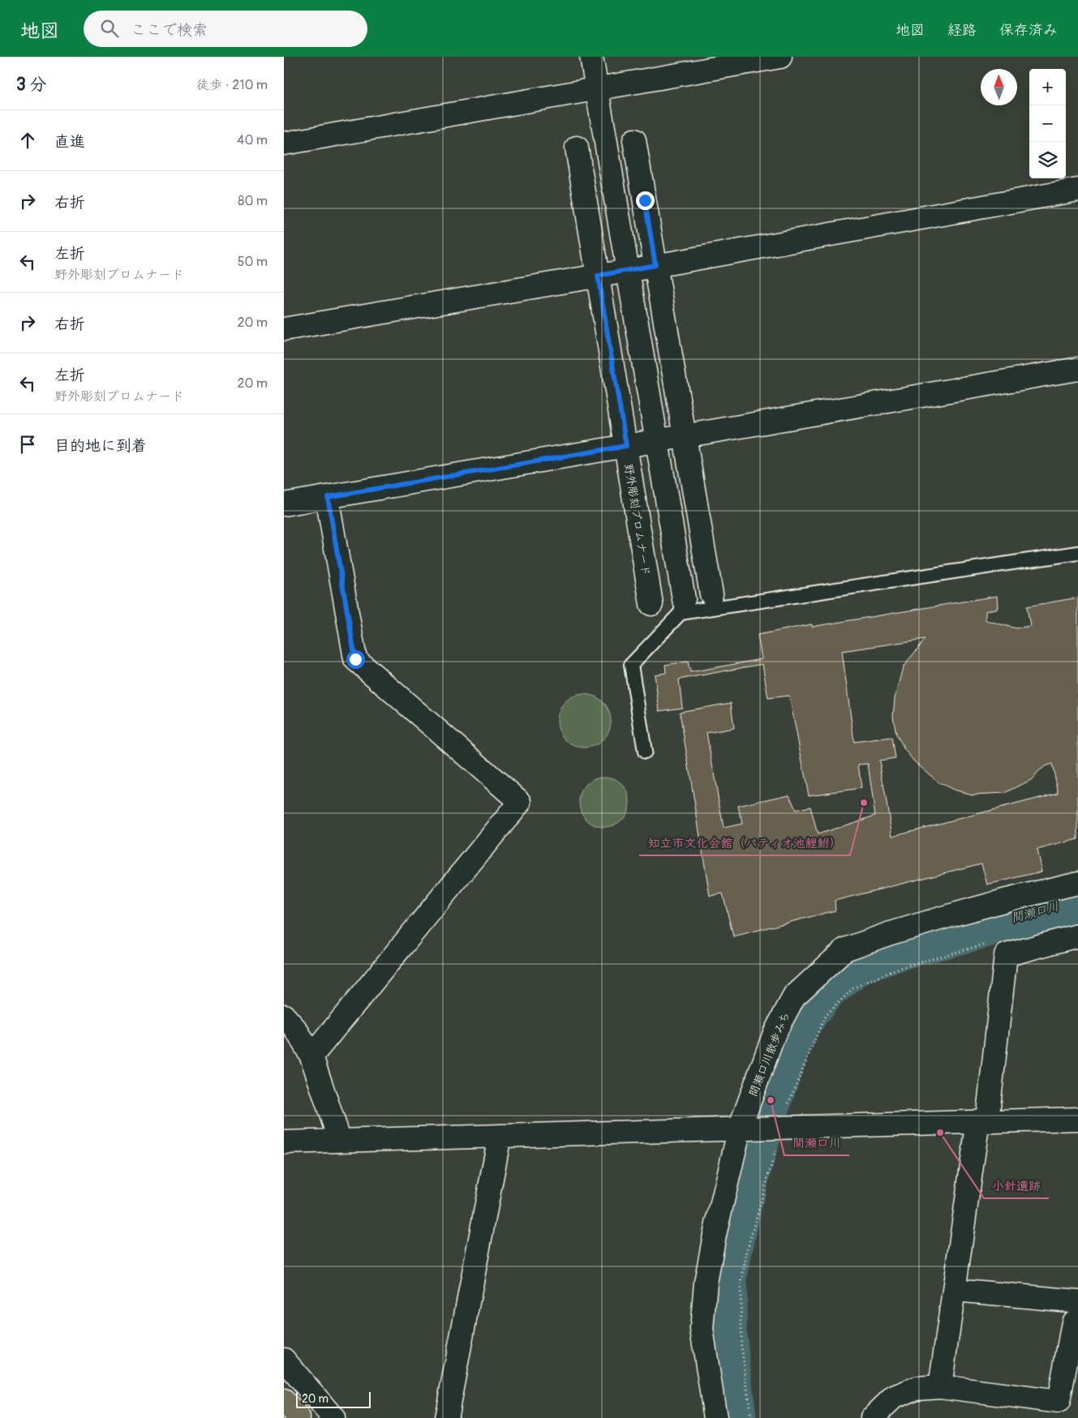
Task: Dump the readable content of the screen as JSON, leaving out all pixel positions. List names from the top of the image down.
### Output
{
  "streets": {
    "street": ["野外彫刻プロムナード", "間瀬口川散歩みち"]
  },
  "water": ["間瀬口川"],
  "places": ["知立市文化会館（パティオ池鯉鮒）", "間瀬口川", "小針遺跡"],
  "scale_bar": "20 m",
  "north": "top",
  "page": {
    "header": "地図",
    "search": "ここで検索",
    "nav": ["地図", "経路", "保存済み"],
    "heading": ["3 分", "徒歩 · 210 m"],
    "map_buttons": ["+", "−"],
    "list": [
      ["直進", "40 m"],
      ["右折", "80 m"],
      ["左折", "野外彫刻プロムナード", "50 m"],
      ["右折", "20 m"],
      ["左折", "野外彫刻プロムナード", "20 m"],
      "目的地に到着"
    ],
    "scale": "20 m"
  }
}
